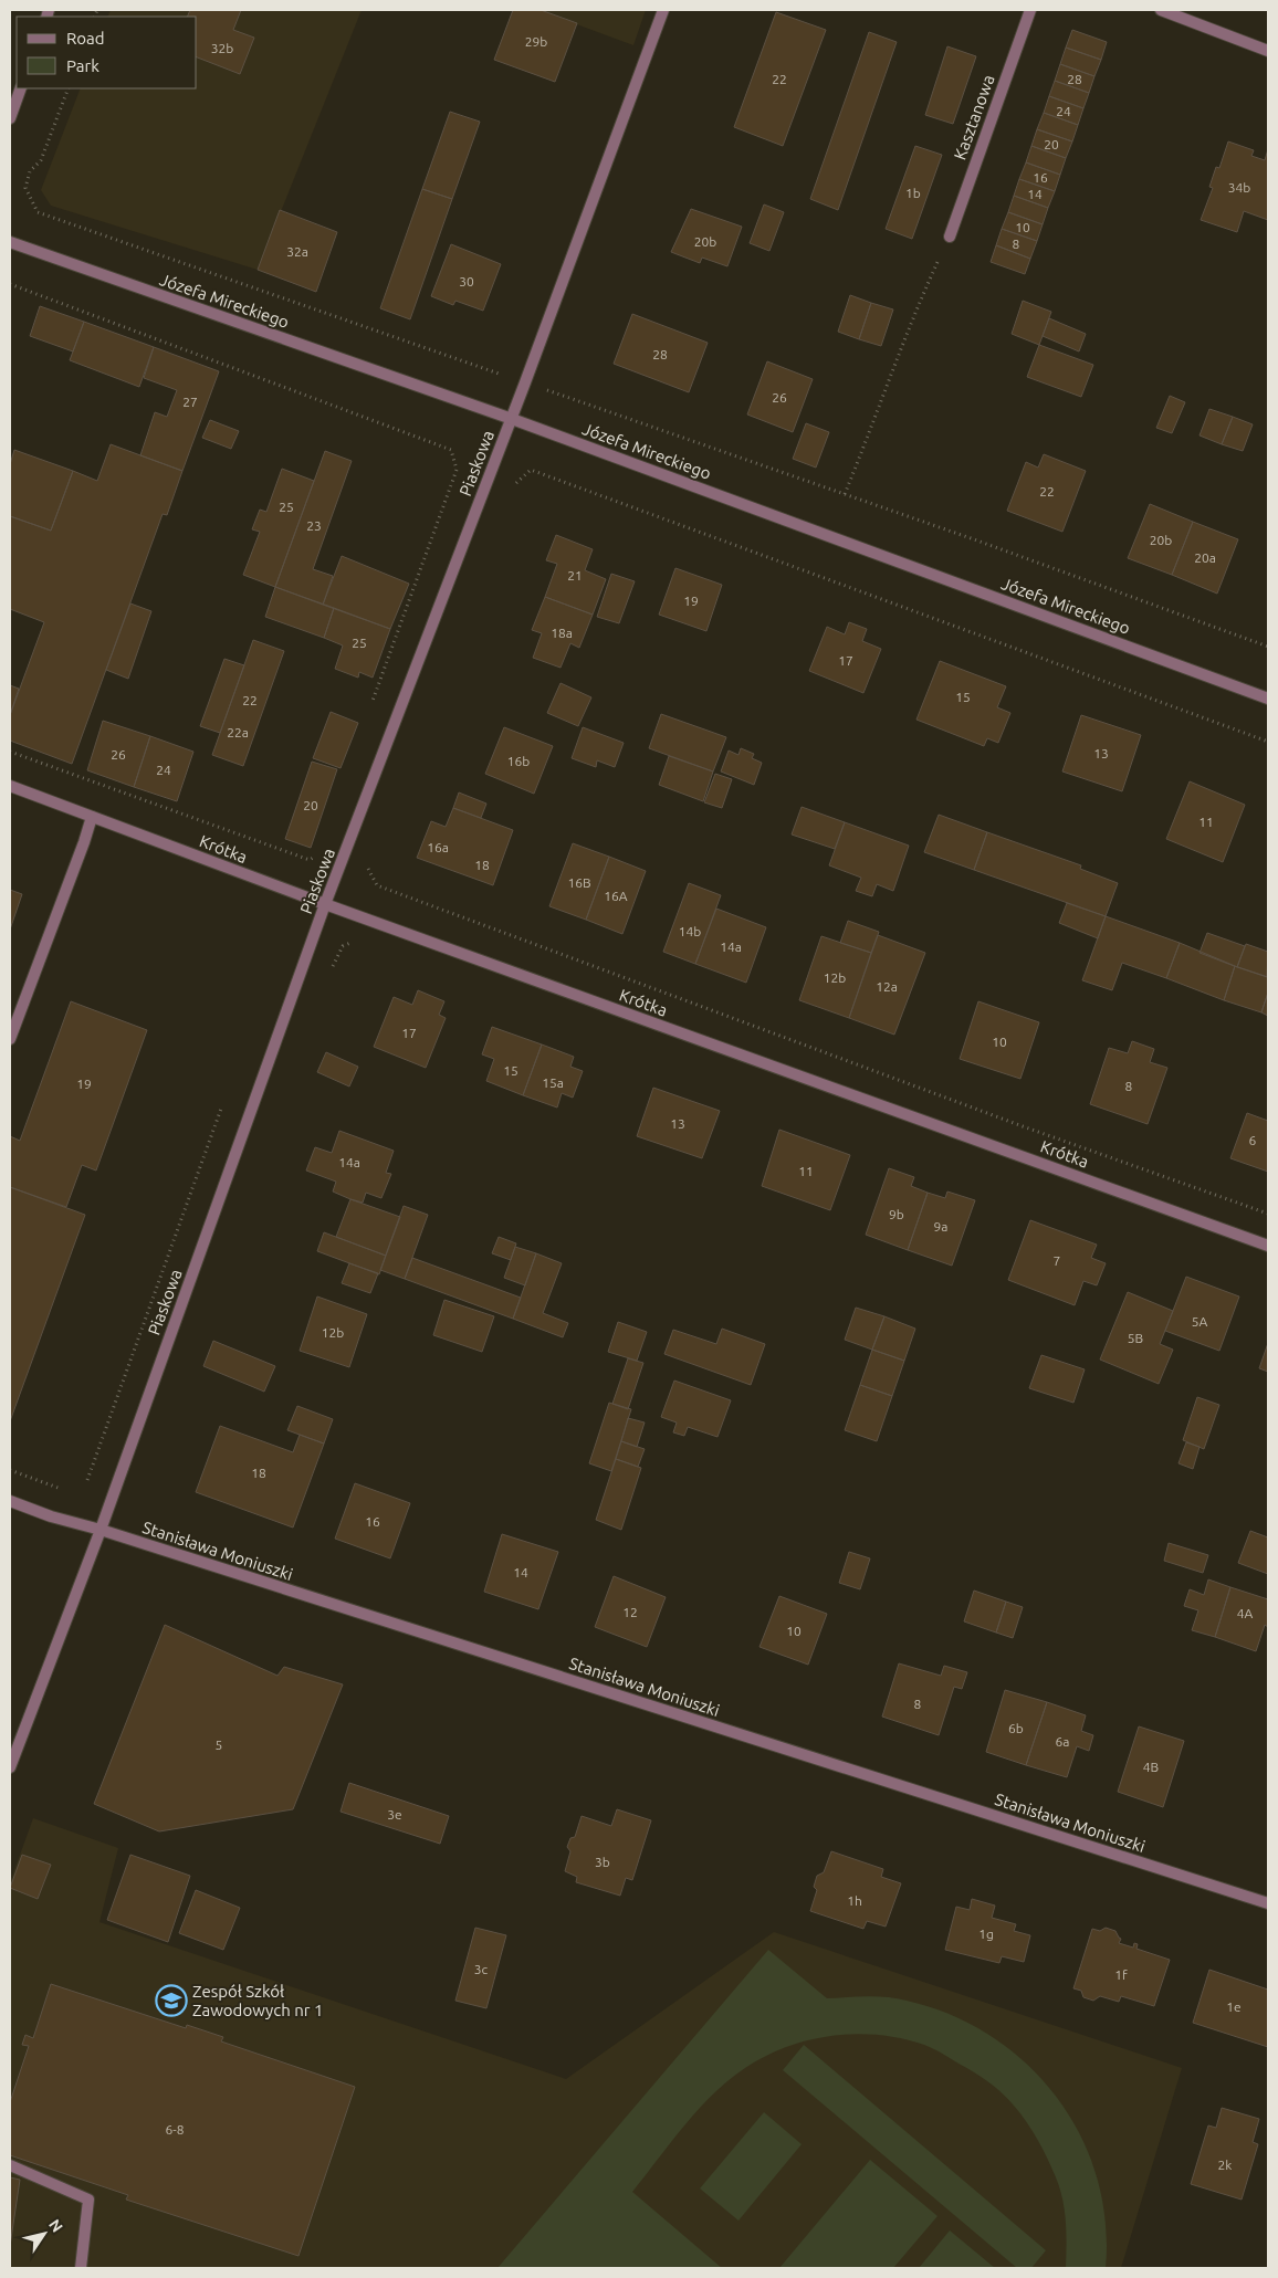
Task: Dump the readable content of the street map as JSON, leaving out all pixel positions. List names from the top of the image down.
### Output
{
  "streets": {
    "street": [
      "Kasztanowa",
      "Józefa Mireckiego",
      "Piaskowa",
      "Krótka",
      "Stanisława Moniuszki"
    ]
  },
  "crossings": [
    ["Józefa Mireckiego", "Piaskowa"],
    ["Piaskowa", "Krótka"],
    ["Piaskowa", "Stanisława Moniuszki"]
  ],
  "places": {
    "school or university": ["Zespół Szkół Zawodowych nr 1"]
  },
  "house_numbers": [
    "29b",
    "32b",
    "22",
    "28",
    "24",
    "20",
    "16",
    "34b",
    "1b",
    "14",
    "10",
    "20b",
    "8",
    "32a",
    "30",
    "28",
    "26",
    "27",
    "22",
    "25",
    "23",
    "20b",
    "20a",
    "21",
    "19",
    "18a",
    "25",
    "17",
    "15",
    "22",
    "22a",
    "13",
    "26",
    "16b",
    "24",
    "20",
    "11",
    "16a",
    "18",
    "16B",
    "16A",
    "14b",
    "14a",
    "12b",
    "12a",
    "17",
    "10",
    "15",
    "15a",
    "19",
    "8",
    "13",
    "6",
    "14a",
    "11",
    "9b",
    "9a",
    "7",
    "5A",
    "12b",
    "5B",
    "18",
    "16",
    "14",
    "12",
    "4A",
    "10",
    "8",
    "6b",
    "6a",
    "5",
    "4B",
    "3e",
    "3b",
    "1h",
    "1g",
    "3c",
    "1f",
    "1e",
    "6-8",
    "2k"
  ],
  "legend": ["Road", "Park"],
  "north": "top right"
}
